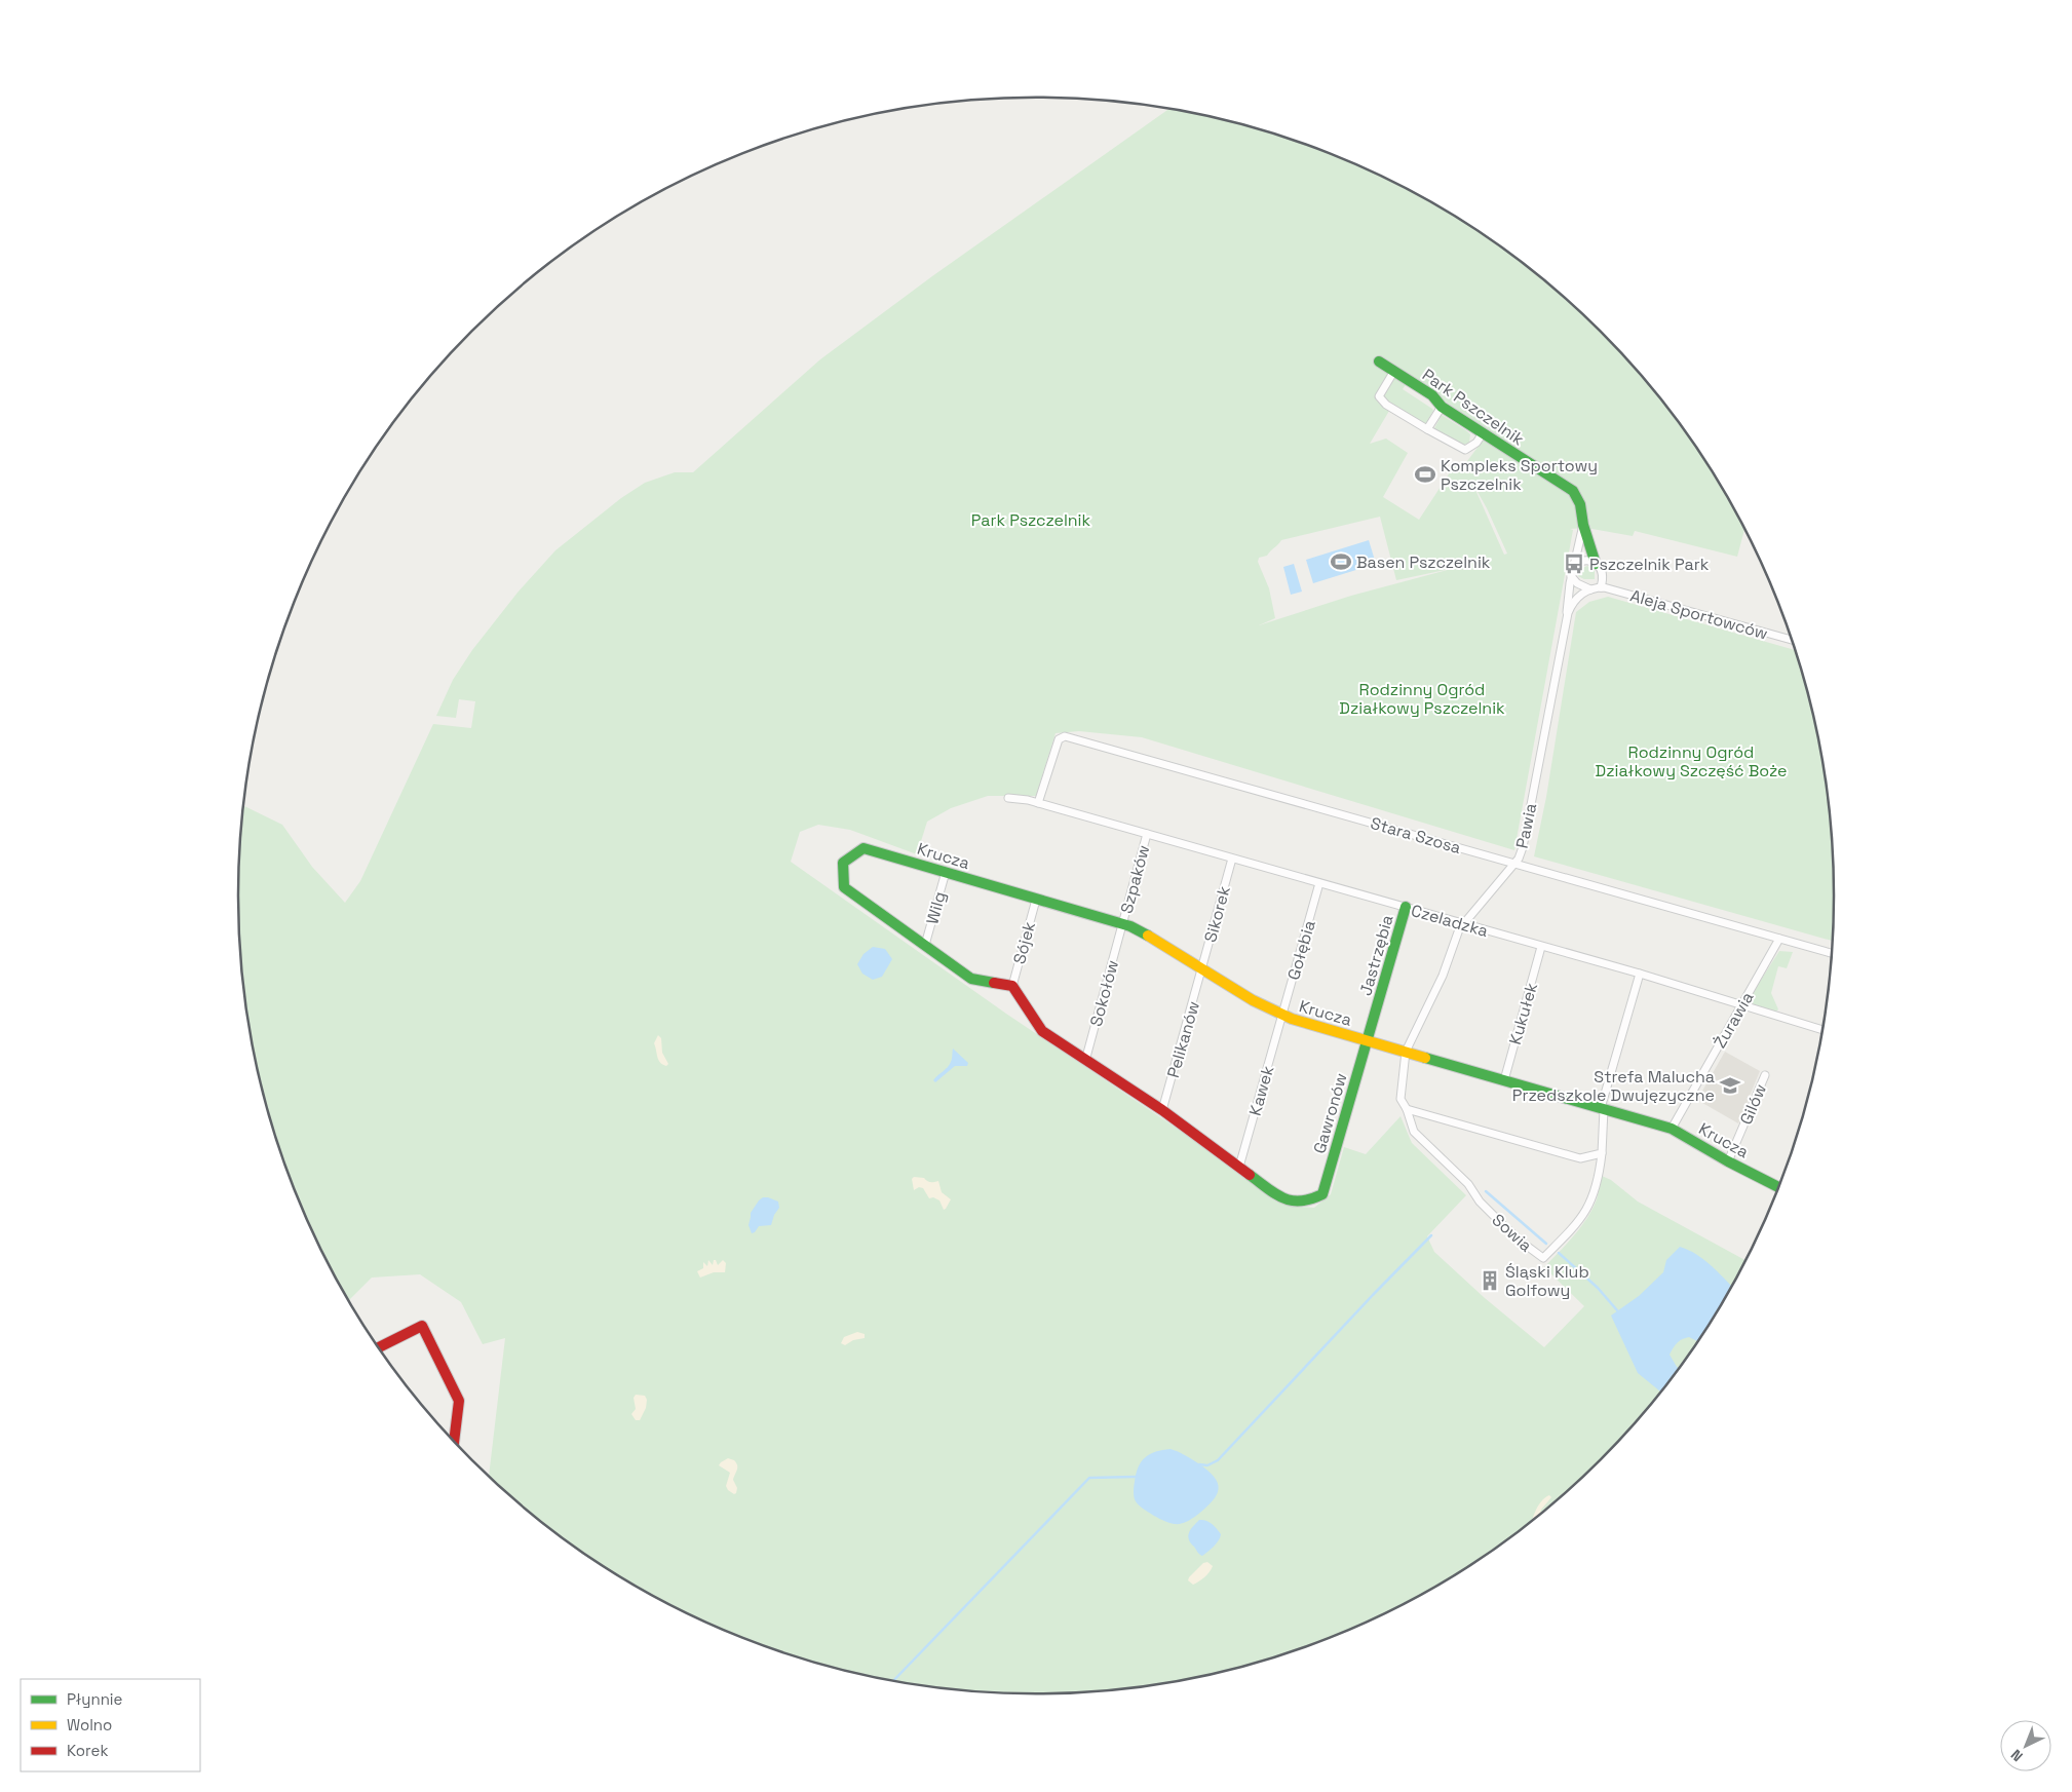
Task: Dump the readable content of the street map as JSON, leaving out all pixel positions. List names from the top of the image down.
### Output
{
  "streets": {
    "street": [
      "Park Pszczelnik",
      "Aleja Sportowców",
      "Pawia",
      "Stara Szosa",
      "Krucza",
      "Szpaków",
      "Wilg",
      "Sikorek",
      "Czeladzka",
      "Sójek",
      "Gołębia",
      "Jastrzębia",
      "Sokołów",
      "Kukułek",
      "Żurawia",
      "Pelikanów",
      "Kawek",
      "Gilów",
      "Gawronów",
      "Sowia"
    ]
  },
  "crossings": [
    ["Park Pszczelnik", "Aleja Sportowców"],
    ["Park Pszczelnik", "Pawia"],
    ["Aleja Sportowców", "Pawia"],
    ["Pawia", "Stara Szosa"],
    ["Pawia", "Krucza"],
    ["Pawia", "Czeladzka"],
    ["Pawia", "Sowia"],
    ["Stara Szosa", "Czeladzka"],
    ["Stara Szosa", "Żurawia"],
    ["Krucza", "Szpaków"],
    ["Krucza", "Wilg"],
    ["Krucza", "Sikorek"],
    ["Krucza", "Sójek"],
    ["Krucza", "Gołębia"],
    ["Krucza", "Jastrzębia"],
    ["Krucza", "Sokołów"],
    ["Krucza", "Kukułek"],
    ["Krucza", "Żurawia"],
    ["Krucza", "Pelikanów"],
    ["Krucza", "Kawek"],
    ["Krucza", "Gilów"],
    ["Krucza", "Gawronów"],
    ["Krucza", "Sowia"],
    ["Szpaków", "Czeladzka"],
    ["Szpaków", "Sokołów"],
    ["Sikorek", "Czeladzka"],
    ["Sikorek", "Pelikanów"],
    ["Czeladzka", "Gołębia"],
    ["Czeladzka", "Jastrzębia"],
    ["Czeladzka", "Kukułek"],
    ["Czeladzka", "Żurawia"],
    ["Czeladzka", "Sowia"],
    ["Gołębia", "Kawek"],
    ["Jastrzębia", "Gawronów"],
    ["Kawek", "Gawronów"]
  ],
  "parks": ["Park Pszczelnik", "Rodzinny Ogród Działkowy Pszczelnik", "Rodzinny Ogród Działkowy Szczęść Boże"],
  "places": {
    "sports": ["Kompleks Sportowy Pszczelnik", "Basen Pszczelnik"],
    "bus stop": ["Pszczelnik Park"],
    "school or university": ["Strefa Malucha Przedszkole Dwujęzyczne"],
    "building": ["Śląski Klub Golfowy"]
  },
  "legend": ["Płynnie", "Wolno", "Korek"],
  "north": "bottom left"
}
